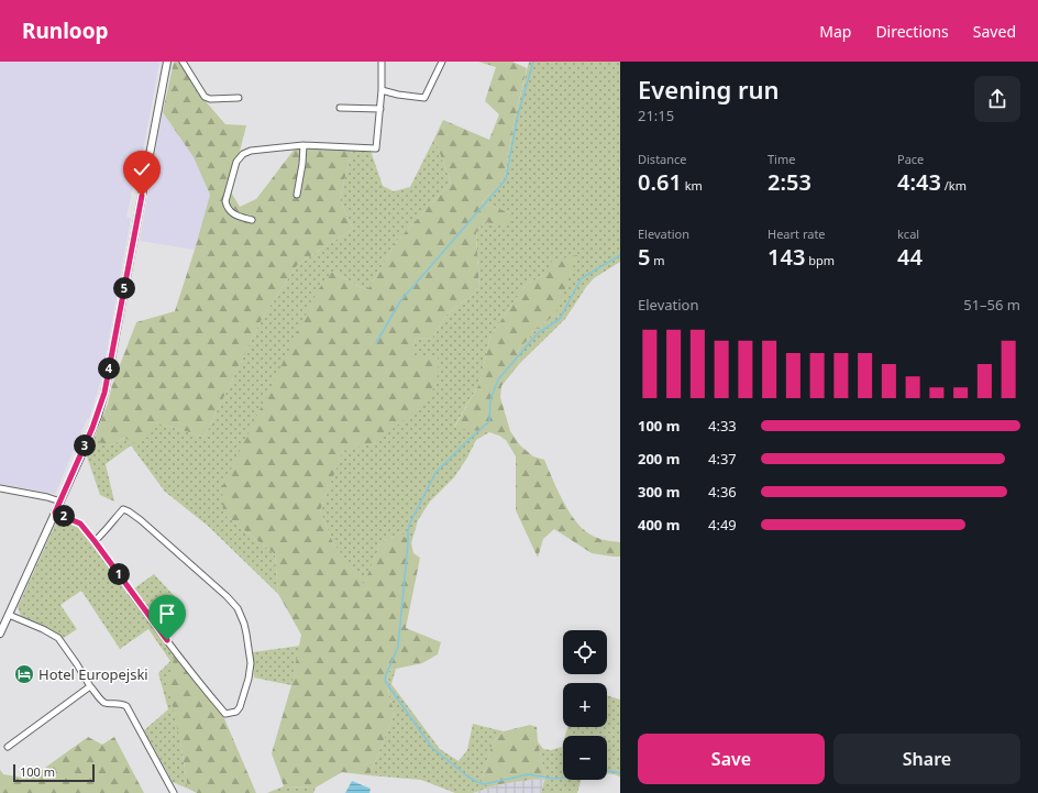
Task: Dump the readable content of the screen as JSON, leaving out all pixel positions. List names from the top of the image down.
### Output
{
  "places": {
    "hotel": ["Hotel Europejski"]
  },
  "scale_bar": "100 m",
  "page": {
    "header": "Runloop",
    "nav": ["Map", "Directions", "Saved"],
    "heading": ["Evening run", "21:15"],
    "stats": [
      ["Distance", "0.61 km"],
      ["Time", "2:53"],
      ["Pace", "4:43 /km"],
      ["Elevation", "5 m"],
      ["Heart rate", "143 bpm"],
      ["kcal", "44"]
    ],
    "pins": [
      "5",
      "4",
      "3",
      "2",
      "1"
    ],
    "chart": ["Elevation", "51–56 m"],
    "list": [
      {
        "name": "100 m",
        "note": "4:33"
      },
      {
        "name": "200 m",
        "note": "4:37"
      },
      {
        "name": "300 m",
        "note": "4:36"
      },
      {
        "name": "400 m",
        "note": "4:49"
      }
    ],
    "map_buttons": ["+", "−"],
    "buttons": ["Save", "Share"],
    "scale": "100 m"
  }
}
